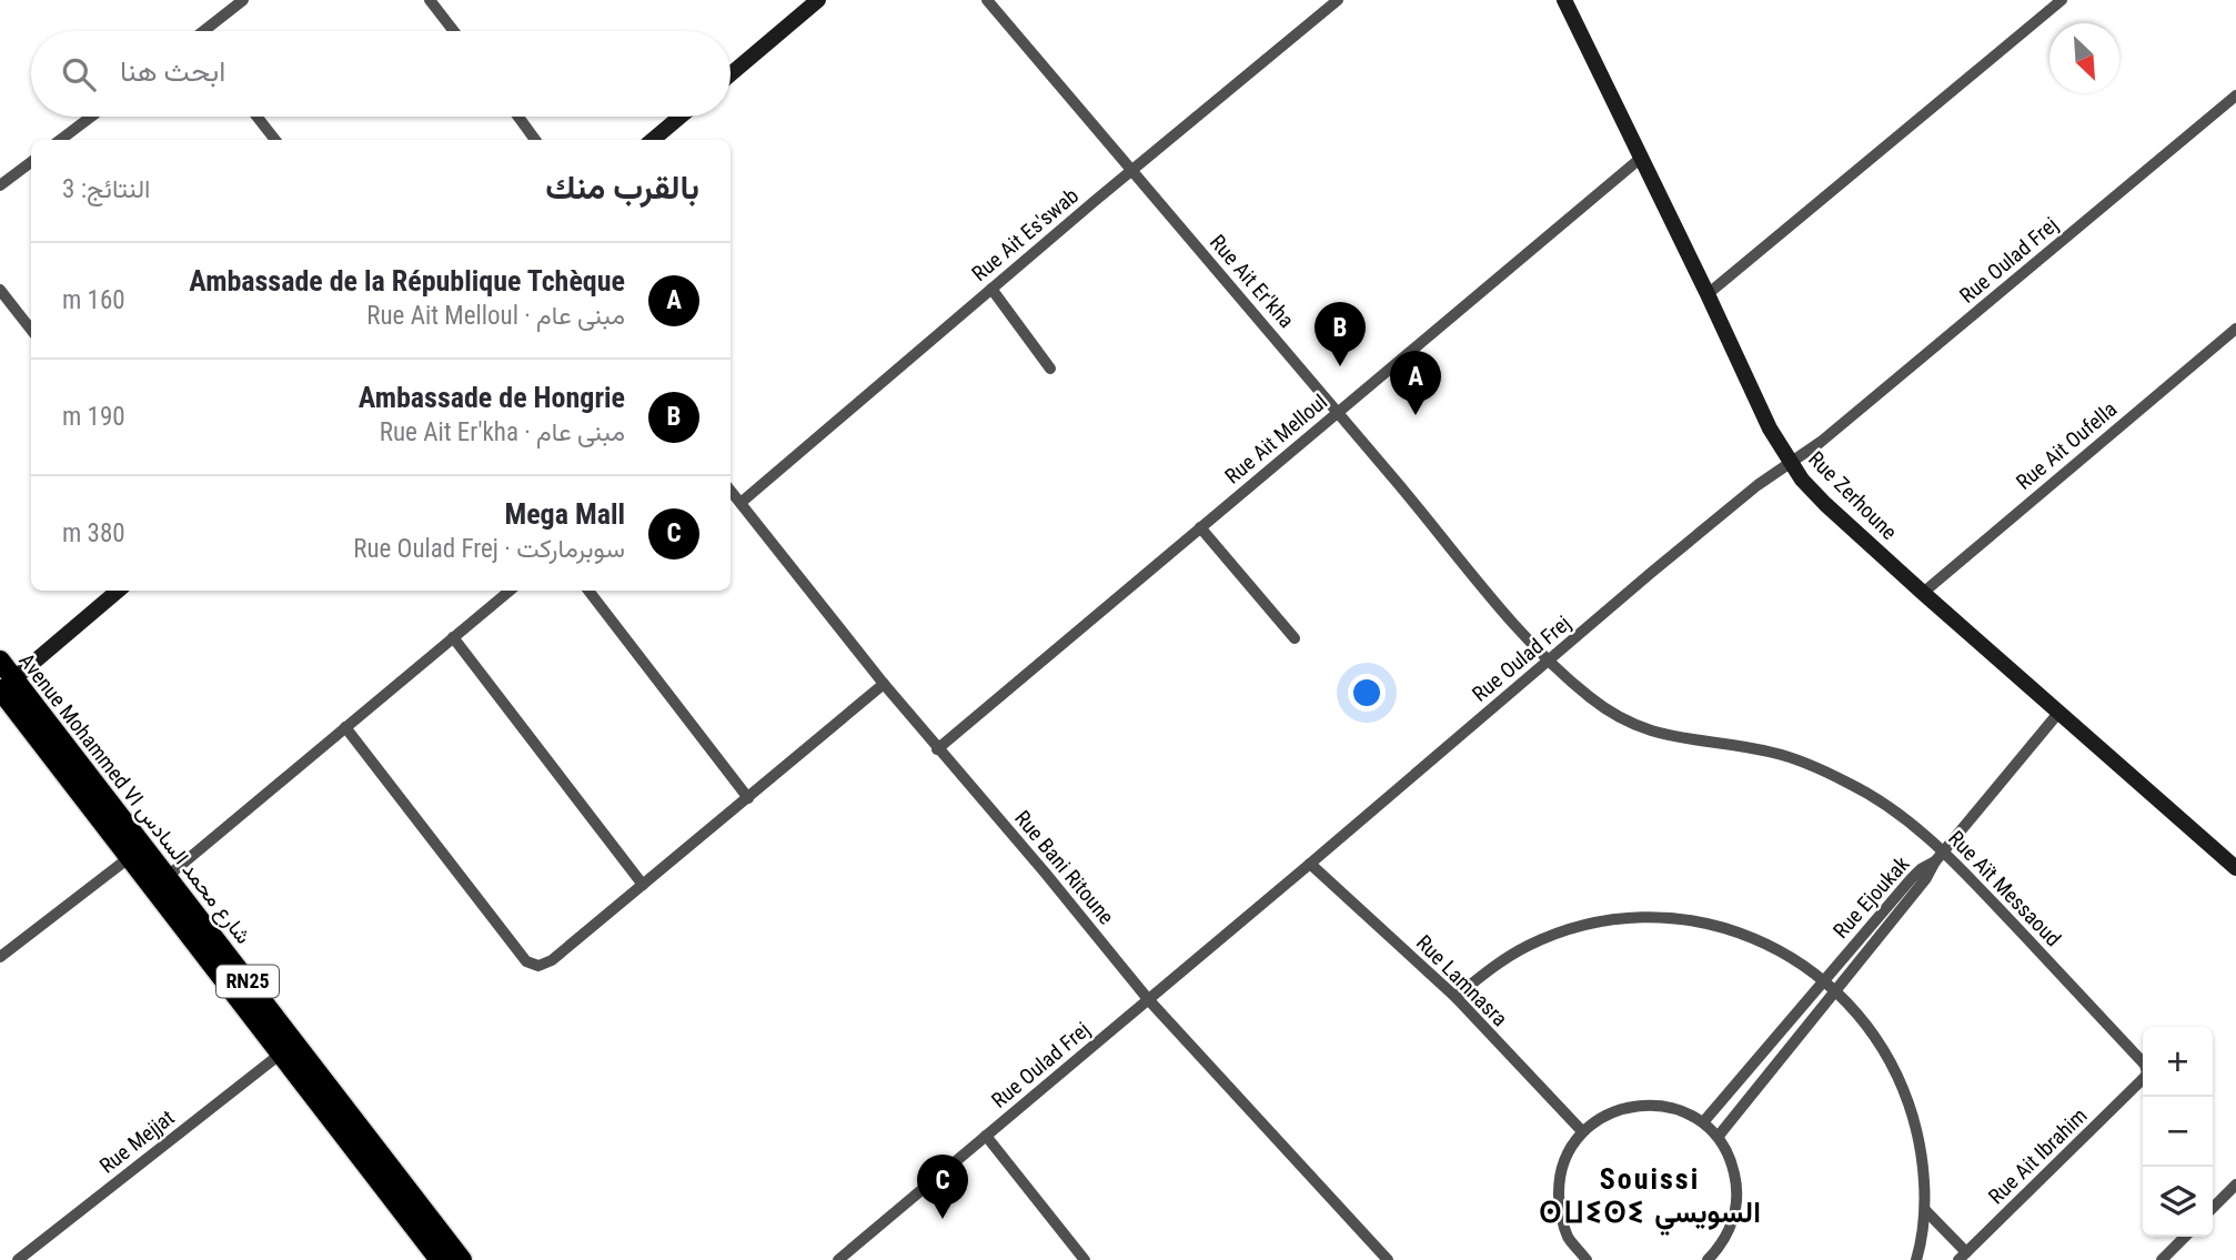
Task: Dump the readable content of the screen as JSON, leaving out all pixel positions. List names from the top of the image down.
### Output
{
  "streets": {
    "main road": ["Avenue Mohammed VI شارع محمد السادس", "RN25"],
    "street": [
      "Rue Ait Es'swab",
      "Rue Oulad Frej",
      "Rue Ait Er'kha",
      "Rue Ait Melloul",
      "Rue Ait Oufella",
      "Rue Zerhoune",
      "Rue Bani Ritoune",
      "Rue Aït Messaoud",
      "Rue Ejoukak",
      "Rue Lamnasra",
      "Rue Mejjat",
      "Rue Ait Ibrahim"
    ]
  },
  "crossings": [
    ["Rue Ait Es'swab", "Rue Ait Er'kha"],
    ["Rue Ait Es'swab", "Rue Bani Ritoune"],
    ["Rue Oulad Frej", "Rue Ait Er'kha"],
    ["Rue Oulad Frej", "Rue Zerhoune"],
    ["Rue Oulad Frej", "Rue Bani Ritoune"],
    ["Rue Oulad Frej", "Rue Aït Messaoud"],
    ["Rue Oulad Frej", "Rue Lamnasra"],
    ["Rue Ait Er'kha", "Rue Ait Melloul"],
    ["Rue Ait Er'kha", "Rue Aït Messaoud"],
    ["Rue Ait Melloul", "Rue Zerhoune"],
    ["Rue Ait Melloul", "Rue Bani Ritoune"],
    ["Rue Ait Oufella", "Rue Zerhoune"],
    ["Avenue Mohammed VI شارع محمد السادس", "Rue Mejjat"]
  ],
  "districts": ["Souissi ⵙⵡⵉⵙⵉ السويسي"],
  "north": "bottom right",
  "page": {
    "search": "ابحث هنا",
    "heading": ["بالقرب منك", "النتائج: 3"],
    "list": [
      {
        "mark": "A",
        "name": "Ambassade de la République Tchèque",
        "note": "مبنى عام · Rue Ait Melloul",
        "value": "160 m"
      },
      {
        "mark": "B",
        "name": "Ambassade de Hongrie",
        "note": "مبنى عام · Rue Ait Er'kha",
        "value": "190 m"
      },
      {
        "mark": "C",
        "name": "Mega Mall",
        "note": "سوبرماركت · Rue Oulad Frej",
        "value": "380 m"
      }
    ],
    "pins": ["B", "A", "C"],
    "map_buttons": ["+", "−"]
  }
}
